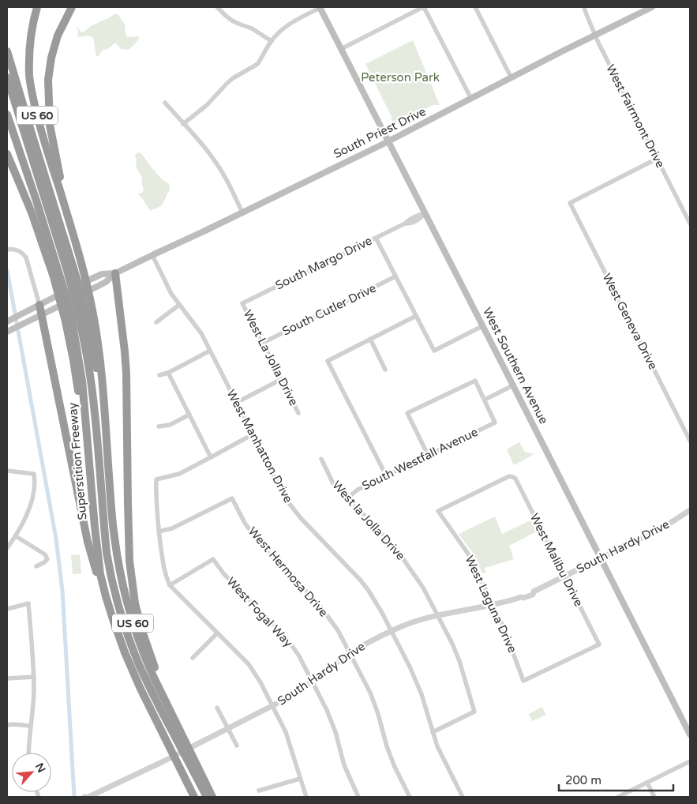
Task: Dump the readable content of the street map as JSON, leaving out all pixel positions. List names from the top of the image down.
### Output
{
  "streets": {
    "highway": ["US 60", "Superstition Freeway"],
    "main road": ["South Priest Drive", "West Southern Avenue"],
    "street": [
      "West Fairmont Drive",
      "South Margo Drive",
      "South Cutler Drive",
      "West Geneva Drive",
      "West La Jolla Drive",
      "West Manhatton Drive",
      "South Westfall Avenue",
      "West la Jolla Drive",
      "South Hardy Drive",
      "West Malibu Drive",
      "West Hermosa Drive",
      "West Laguna Drive",
      "West Fogal Way"
    ]
  },
  "crossings": [
    ["US 60", "Superstition Freeway"],
    ["West Fairmont Drive", "South Priest Drive"],
    ["West Fairmont Drive", "West Geneva Drive"],
    ["South Priest Drive", "West Southern Avenue"],
    ["South Priest Drive", "West Manhatton Drive"],
    ["South Margo Drive", "West La Jolla Drive"],
    ["South Margo Drive", "West Southern Avenue"],
    ["South Cutler Drive", "West La Jolla Drive"],
    ["West Southern Avenue", "South Hardy Drive"],
    ["West Manhatton Drive", "West la Jolla Drive"],
    ["West Manhatton Drive", "South Hardy Drive"],
    ["South Westfall Avenue", "West la Jolla Drive"],
    ["West la Jolla Drive", "South Hardy Drive"],
    ["South Hardy Drive", "West Malibu Drive"],
    ["South Hardy Drive", "West Hermosa Drive"],
    ["South Hardy Drive", "West Laguna Drive"],
    ["South Hardy Drive", "West Fogal Way"],
    ["West Malibu Drive", "West Laguna Drive"]
  ],
  "parks": ["Peterson Park"],
  "scale_bar": "200 m",
  "north": "top right"
}
